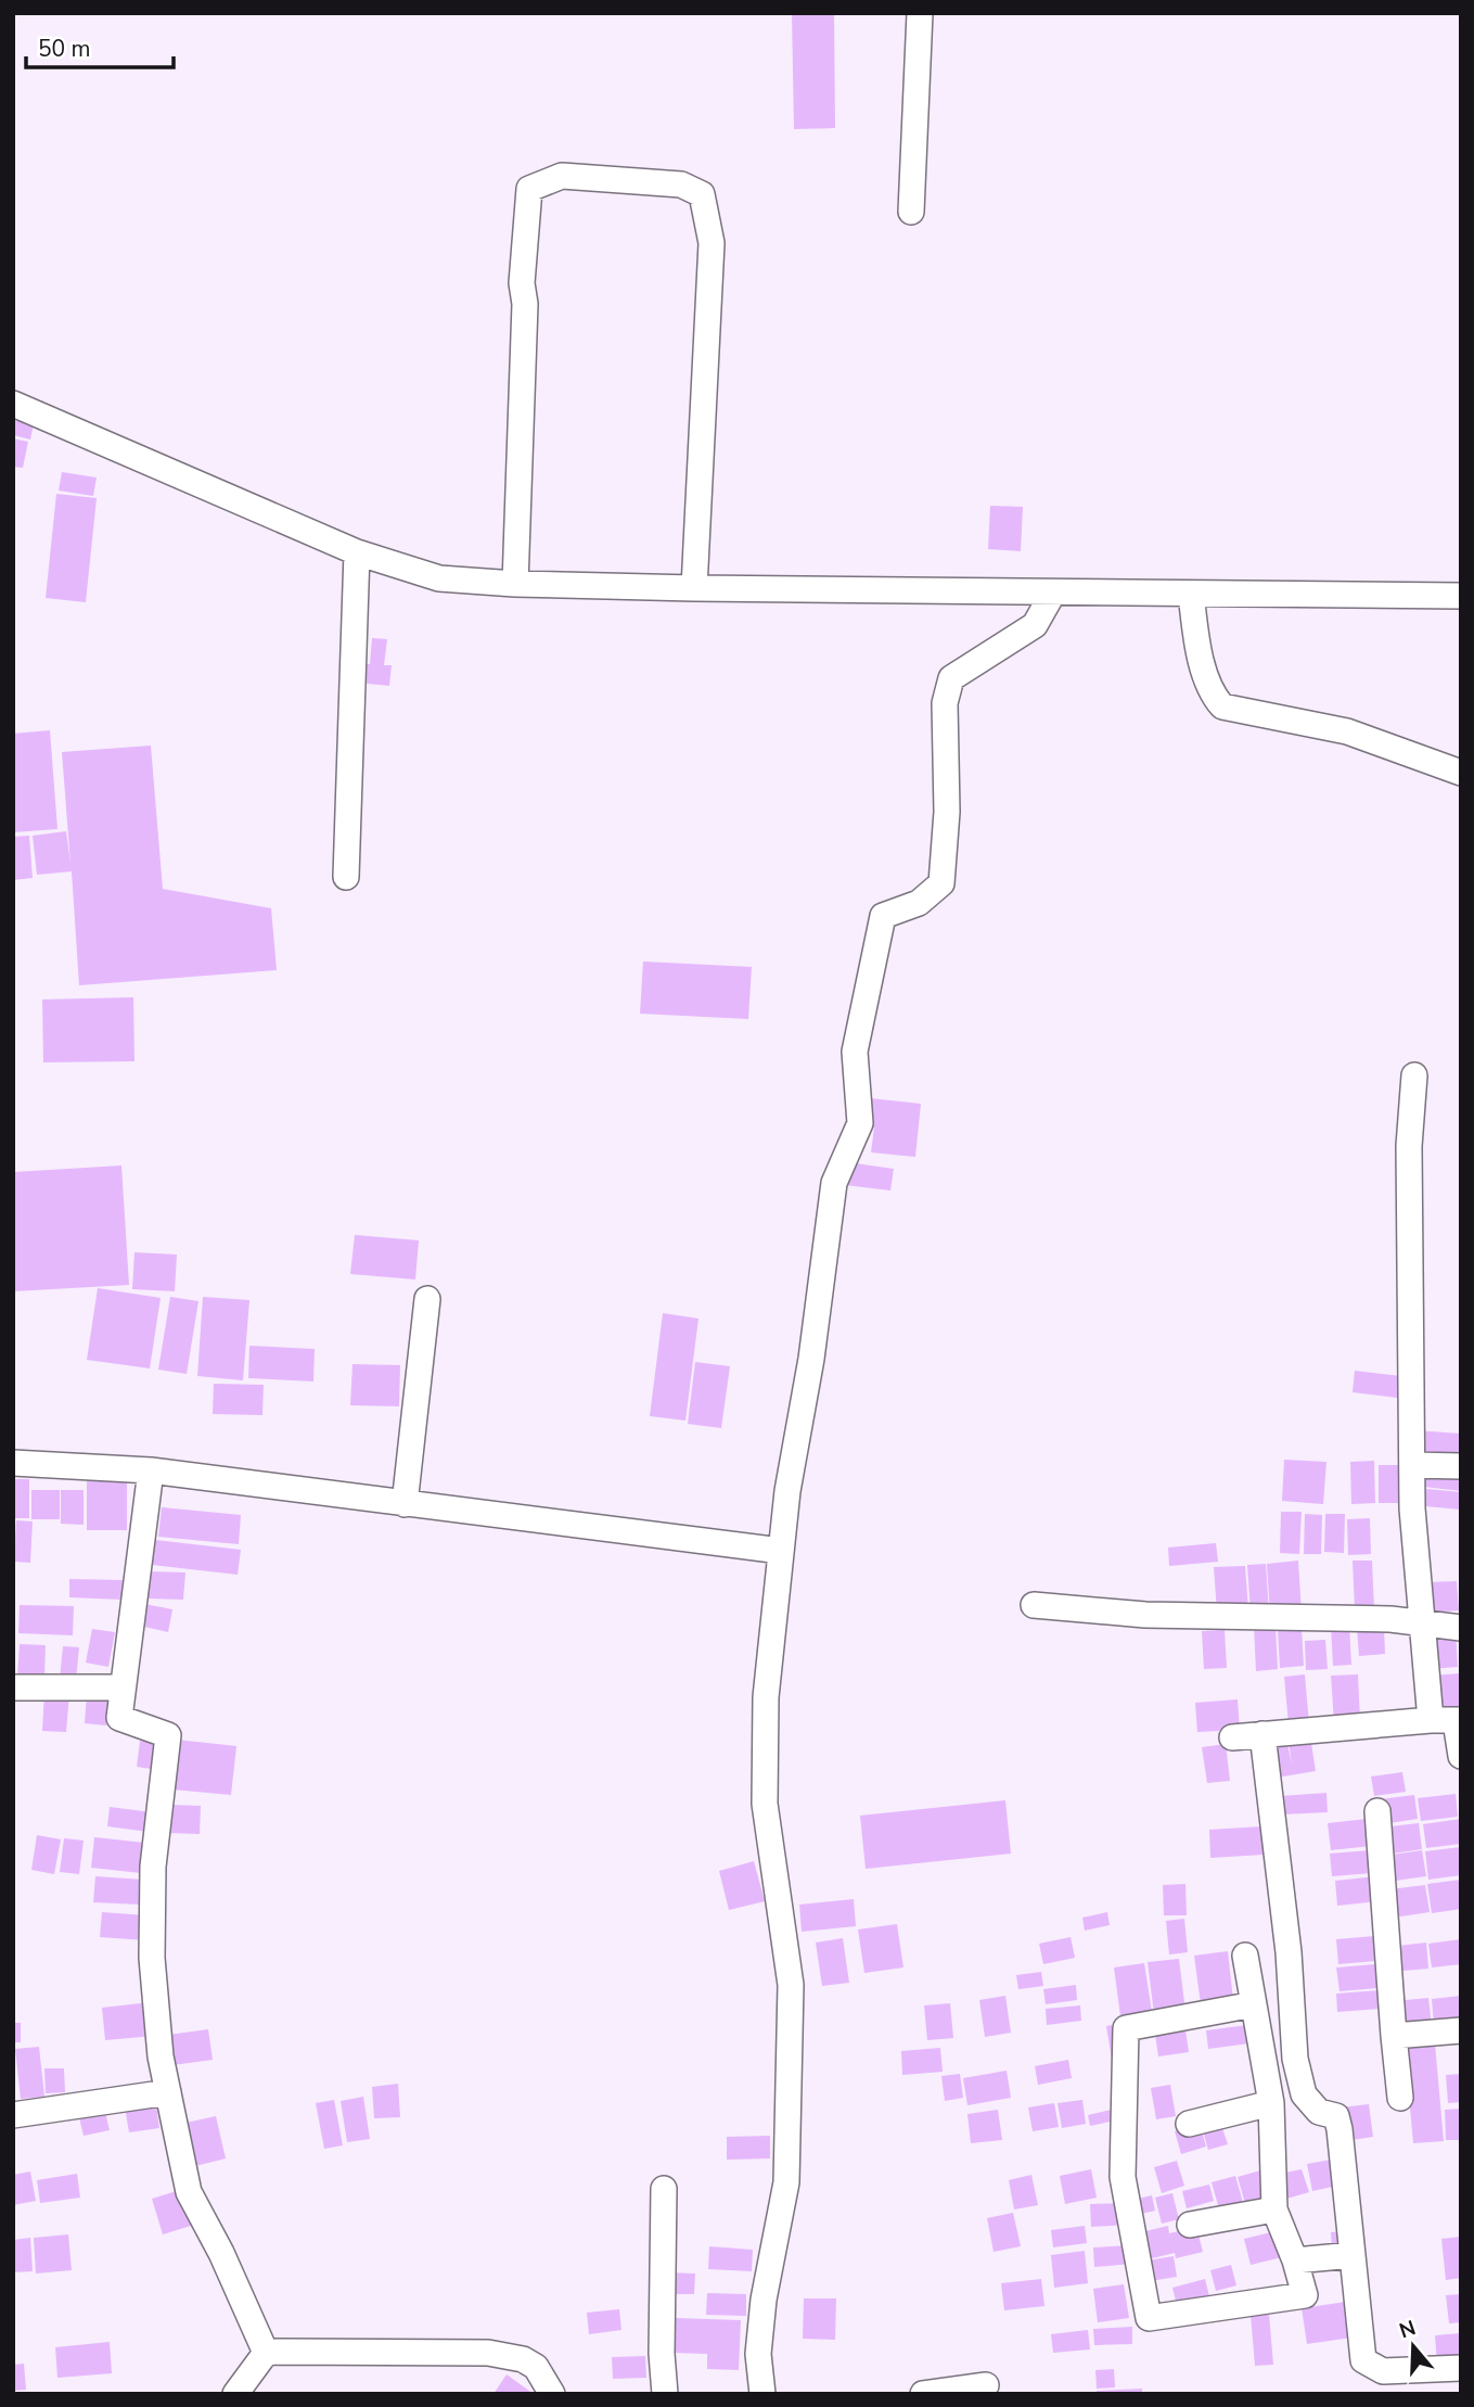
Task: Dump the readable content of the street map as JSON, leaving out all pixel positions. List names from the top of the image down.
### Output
{
  "scale_bar": "50 m",
  "north": "top"
}
